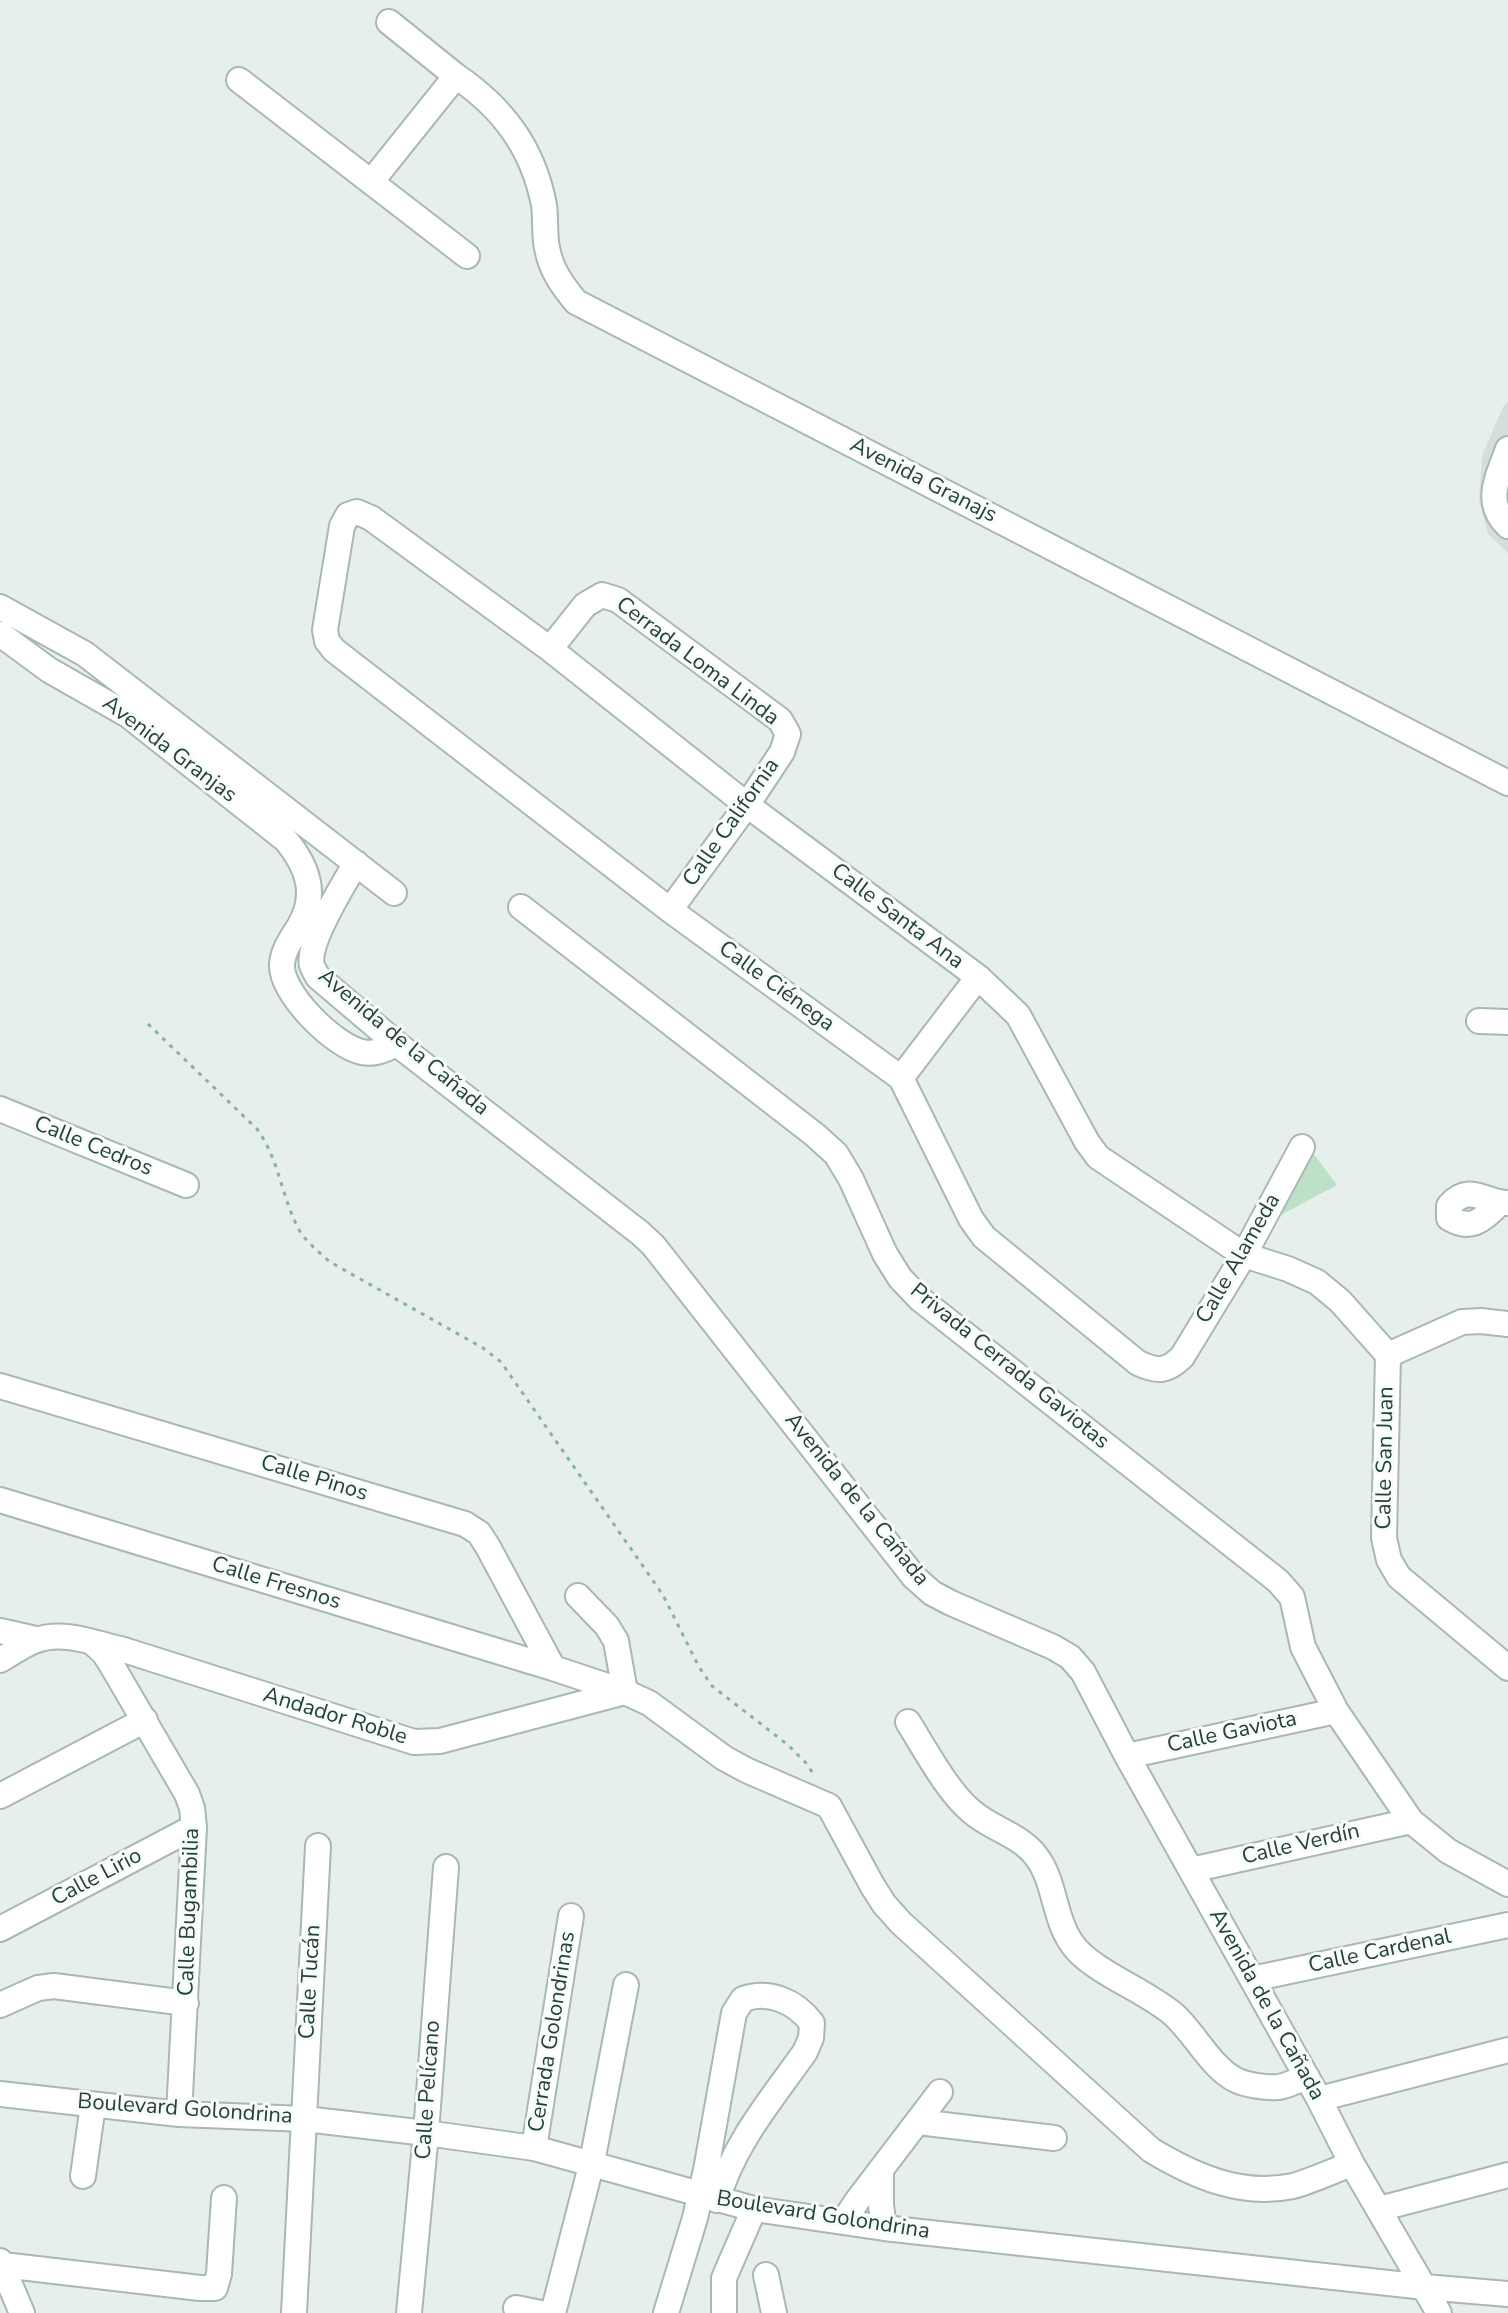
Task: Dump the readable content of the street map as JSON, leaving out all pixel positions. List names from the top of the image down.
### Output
{
  "streets": {
    "street": [
      "Avenida Granajs",
      "Cerrada Loma Linda",
      "Avenida Granjas",
      "Calle California",
      "Calle Santa Ana",
      "Calle Ciénega",
      "Avenida de la Cañada",
      "Calle Cedros",
      "Calle Alameda",
      "Privada Cerrada Gaviotas",
      "Calle San Juan",
      "Calle Pinos",
      "Calle Fresnos",
      "Andador Roble",
      "Calle Gaviota",
      "Calle Verdín",
      "Calle Lirio",
      "Calle Bugambilia",
      "Calle Cardenal",
      "Calle Tucán",
      "Cerrada Golondrinas",
      "Calle Pelícano",
      "Boulevard Golondrina"
    ]
  },
  "crossings": [
    ["Cerrada Loma Linda", "Calle California"],
    ["Cerrada Loma Linda", "Calle Santa Ana"],
    ["Avenida Granjas", "Avenida de la Cañada"],
    ["Calle California", "Calle Santa Ana"],
    ["Calle California", "Calle Ciénega"],
    ["Calle Santa Ana", "Calle Ciénega"],
    ["Calle Santa Ana", "Calle Alameda"],
    ["Calle Santa Ana", "Calle San Juan"],
    ["Calle Ciénega", "Calle Alameda"],
    ["Avenida de la Cañada", "Calle Gaviota"],
    ["Avenida de la Cañada", "Calle Verdín"],
    ["Avenida de la Cañada", "Calle Cardenal"],
    ["Avenida de la Cañada", "Boulevard Golondrina"],
    ["Privada Cerrada Gaviotas", "Calle Gaviota"],
    ["Privada Cerrada Gaviotas", "Calle Verdín"],
    ["Calle Pinos", "Calle Fresnos"],
    ["Calle Fresnos", "Andador Roble"],
    ["Andador Roble", "Calle Bugambilia"],
    ["Calle Lirio", "Calle Bugambilia"],
    ["Calle Bugambilia", "Boulevard Golondrina"],
    ["Calle Tucán", "Boulevard Golondrina"],
    ["Cerrada Golondrinas", "Boulevard Golondrina"],
    ["Calle Pelícano", "Boulevard Golondrina"]
  ]
}
